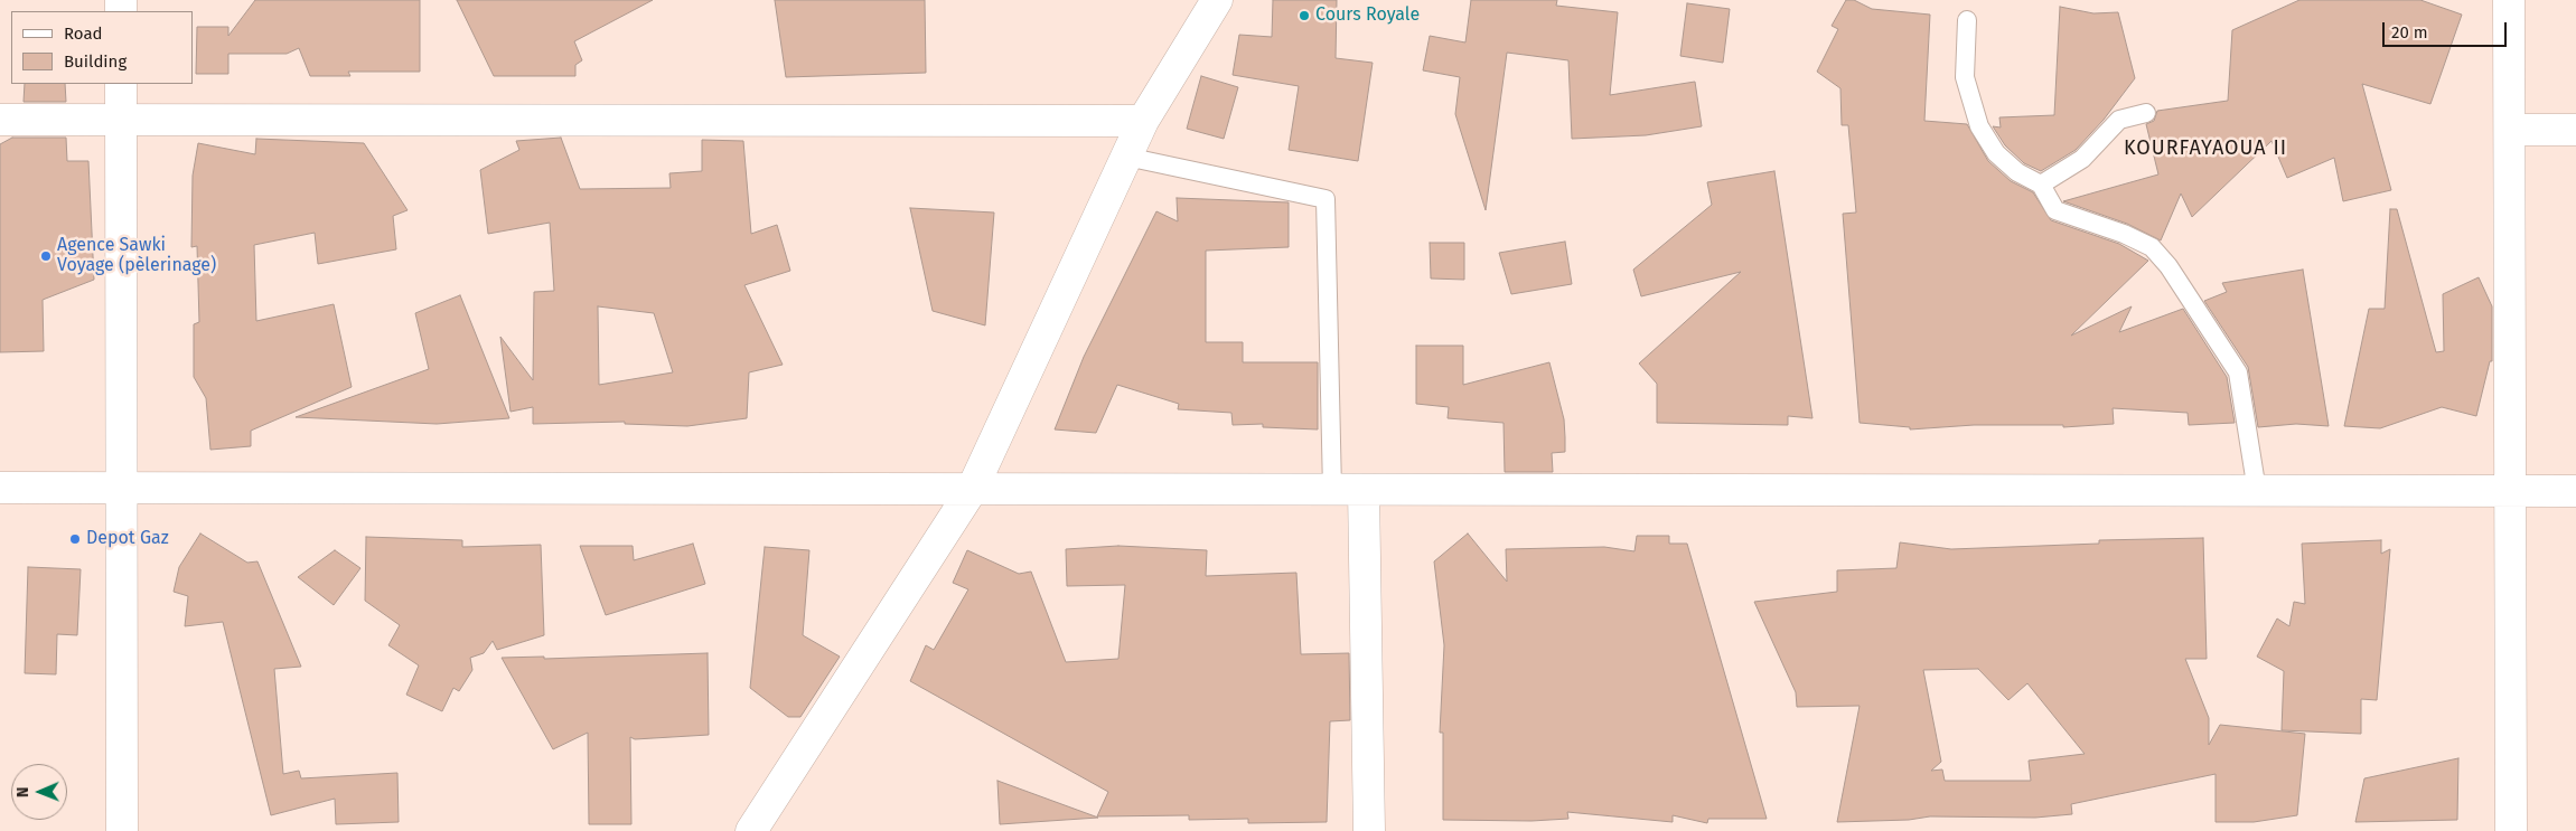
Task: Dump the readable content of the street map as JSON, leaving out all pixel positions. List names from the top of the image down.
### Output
{
  "districts": ["KOURFAYAOUA II"],
  "places": ["Cours Royale", "Agence Sawki Voyage (pèlerinage)", "Depot Gaz"],
  "legend": ["Road", "Building"],
  "scale_bar": "20 m",
  "north": "left"
}
